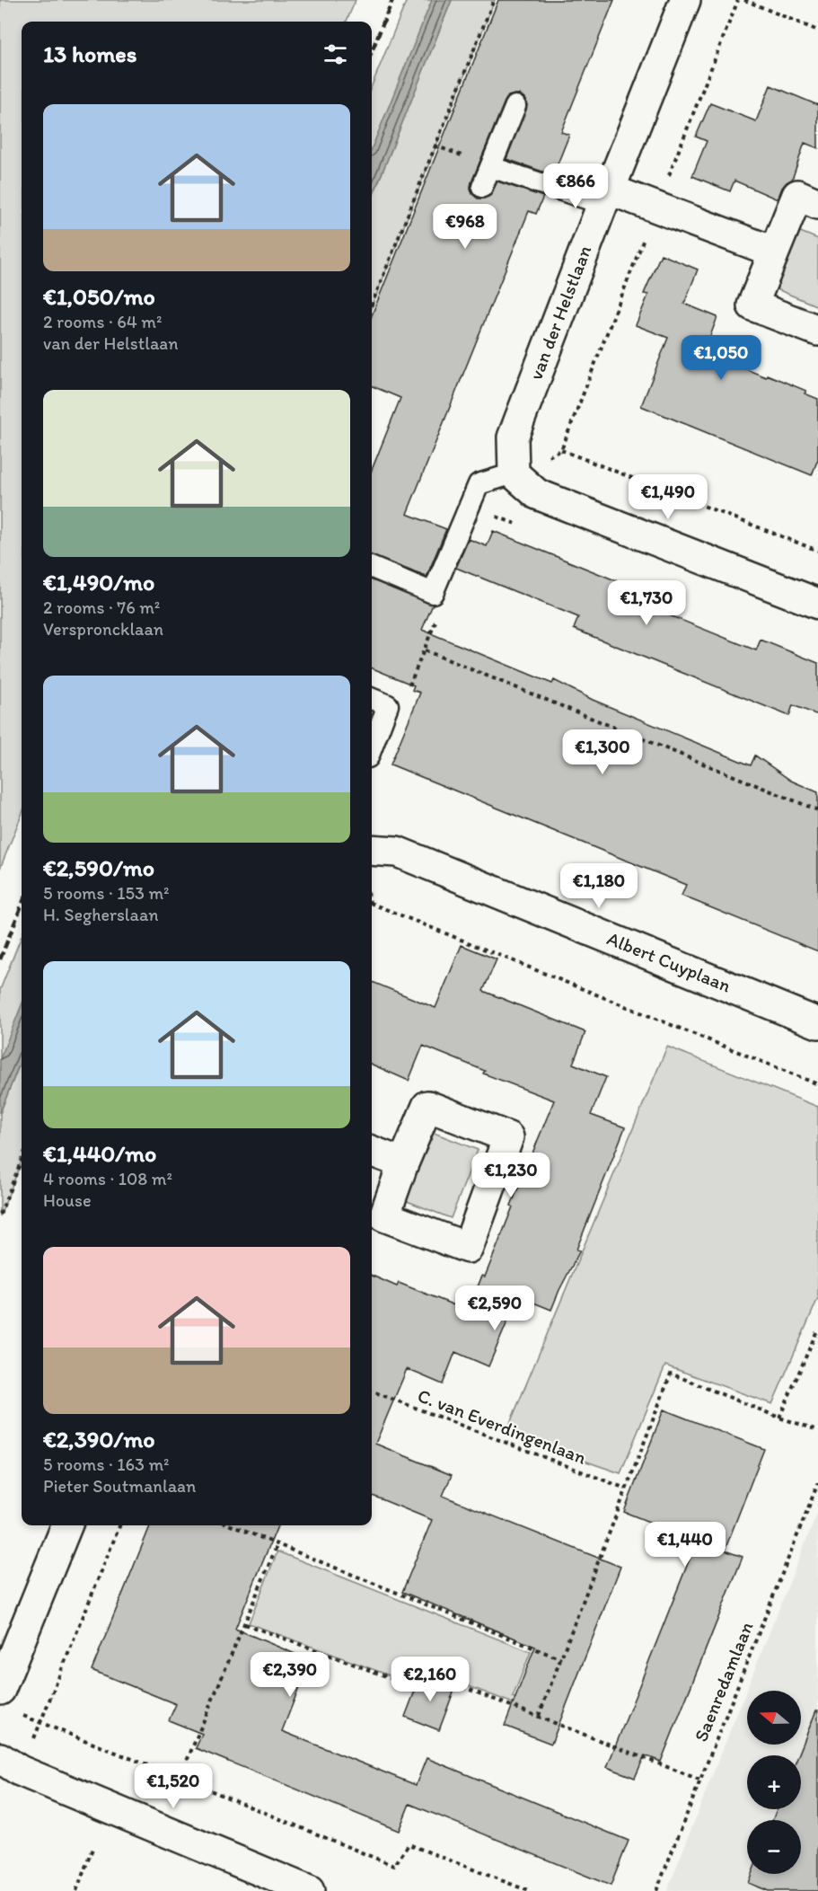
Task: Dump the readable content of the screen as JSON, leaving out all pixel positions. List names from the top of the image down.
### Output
{
  "streets": {
    "street": ["van der Helstlaan", "Albert Cuyplaan"],
    "path": ["C. van Everdingenlaan", "Saenredamlaan"]
  },
  "north": "left",
  "page": {
    "heading": "13 homes",
    "list": [
      {
        "name": "€1,050/mo",
        "note": "2 rooms · 64 m² · van der Helstlaan"
      },
      {
        "name": "€1,490/mo",
        "note": "2 rooms · 76 m² · Versproncklaan"
      },
      {
        "name": "€2,590/mo",
        "note": "5 rooms · 153 m² · H. Segherslaan"
      },
      {
        "name": "€1,440/mo",
        "note": "4 rooms · 108 m² · House"
      },
      {
        "name": "€2,390/mo",
        "note": "5 rooms · 163 m² · Pieter Soutmanlaan"
      }
    ],
    "price": [
      "€866",
      "€968",
      "€1,050",
      "€1,490",
      "€1,730",
      "€1,300",
      "€1,180",
      "€1,230",
      "€2,590",
      "€1,440",
      "€2,390",
      "€2,160",
      "€1,520"
    ],
    "map_buttons": ["+", "−"]
  }
}
